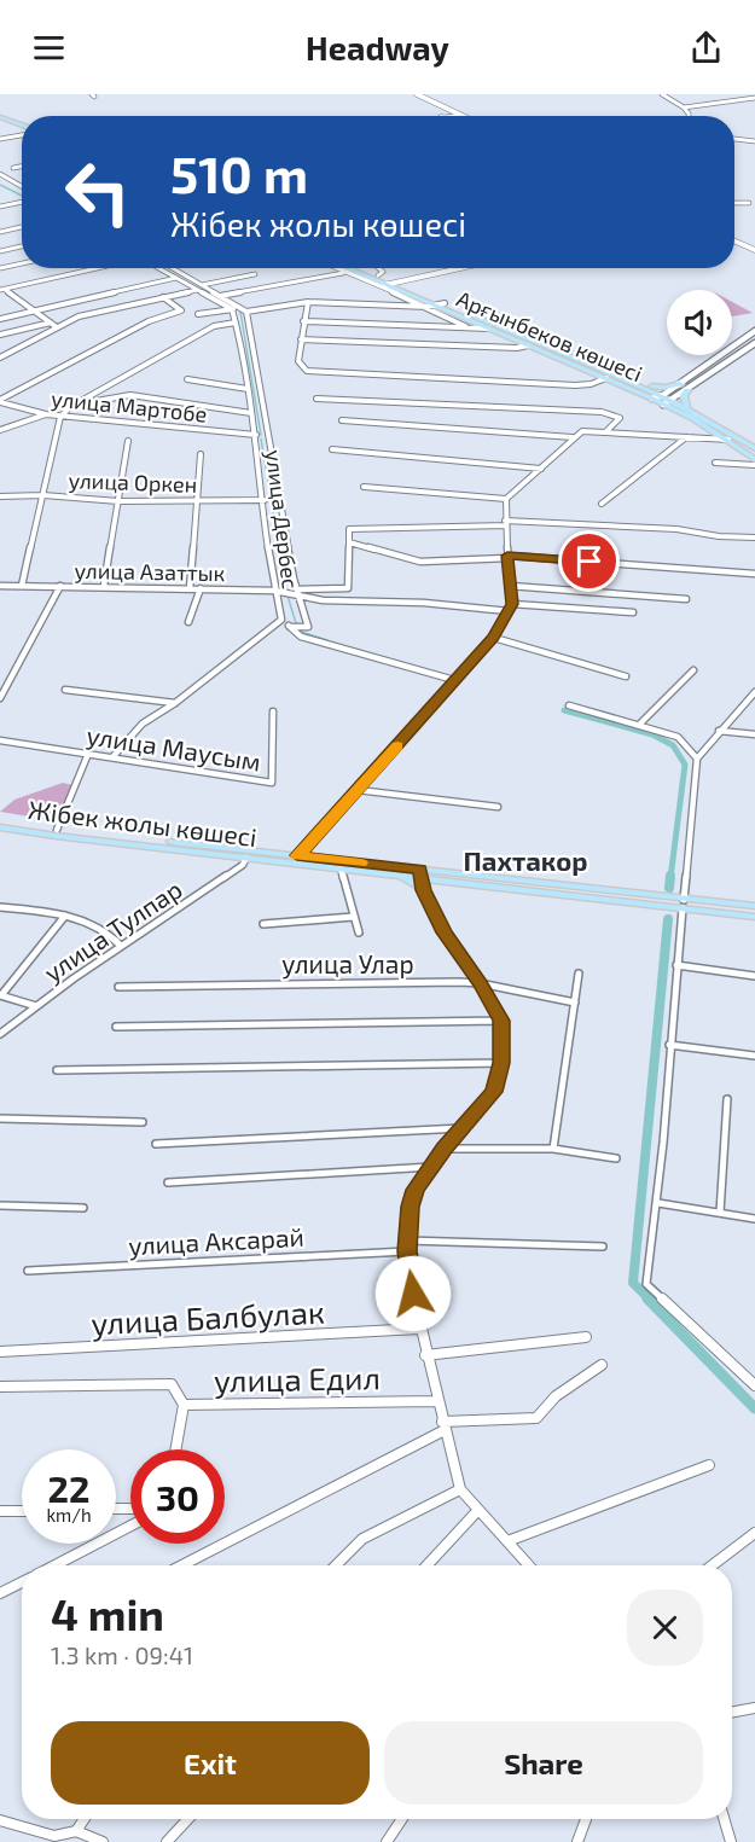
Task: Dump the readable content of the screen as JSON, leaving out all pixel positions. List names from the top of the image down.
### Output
{
  "streets": {
    "main road": ["Арғынбеков көшесі", "Жібек жолы көшесі"],
    "street": [
      "улица Мартобе",
      "улица Оркен",
      "улица Дербес",
      "улица Азаттык",
      "улица Маусым",
      "улица Тулпар",
      "улица Улар",
      "улица Аксарай",
      "улица Балбулак",
      "улица Едил"
    ]
  },
  "crossings": [
    ["улица Мартобе", "улица Дербес"],
    ["улица Оркен", "улица Дербес"],
    ["улица Дербес", "улица Азаттык"],
    ["улица Дербес", "улица Маусым"],
    ["Жібек жолы көшесі", "улица Тулпар"]
  ],
  "districts": ["Пахтакор"],
  "page": {
    "header": "Headway",
    "turn": ["510 m", "Жібек жолы көшесі"],
    "speed": "22 km/h",
    "limit": "30",
    "heading": ["4 min", "1.3 km · 09:41"],
    "buttons": ["Exit", "Share"]
  }
}
